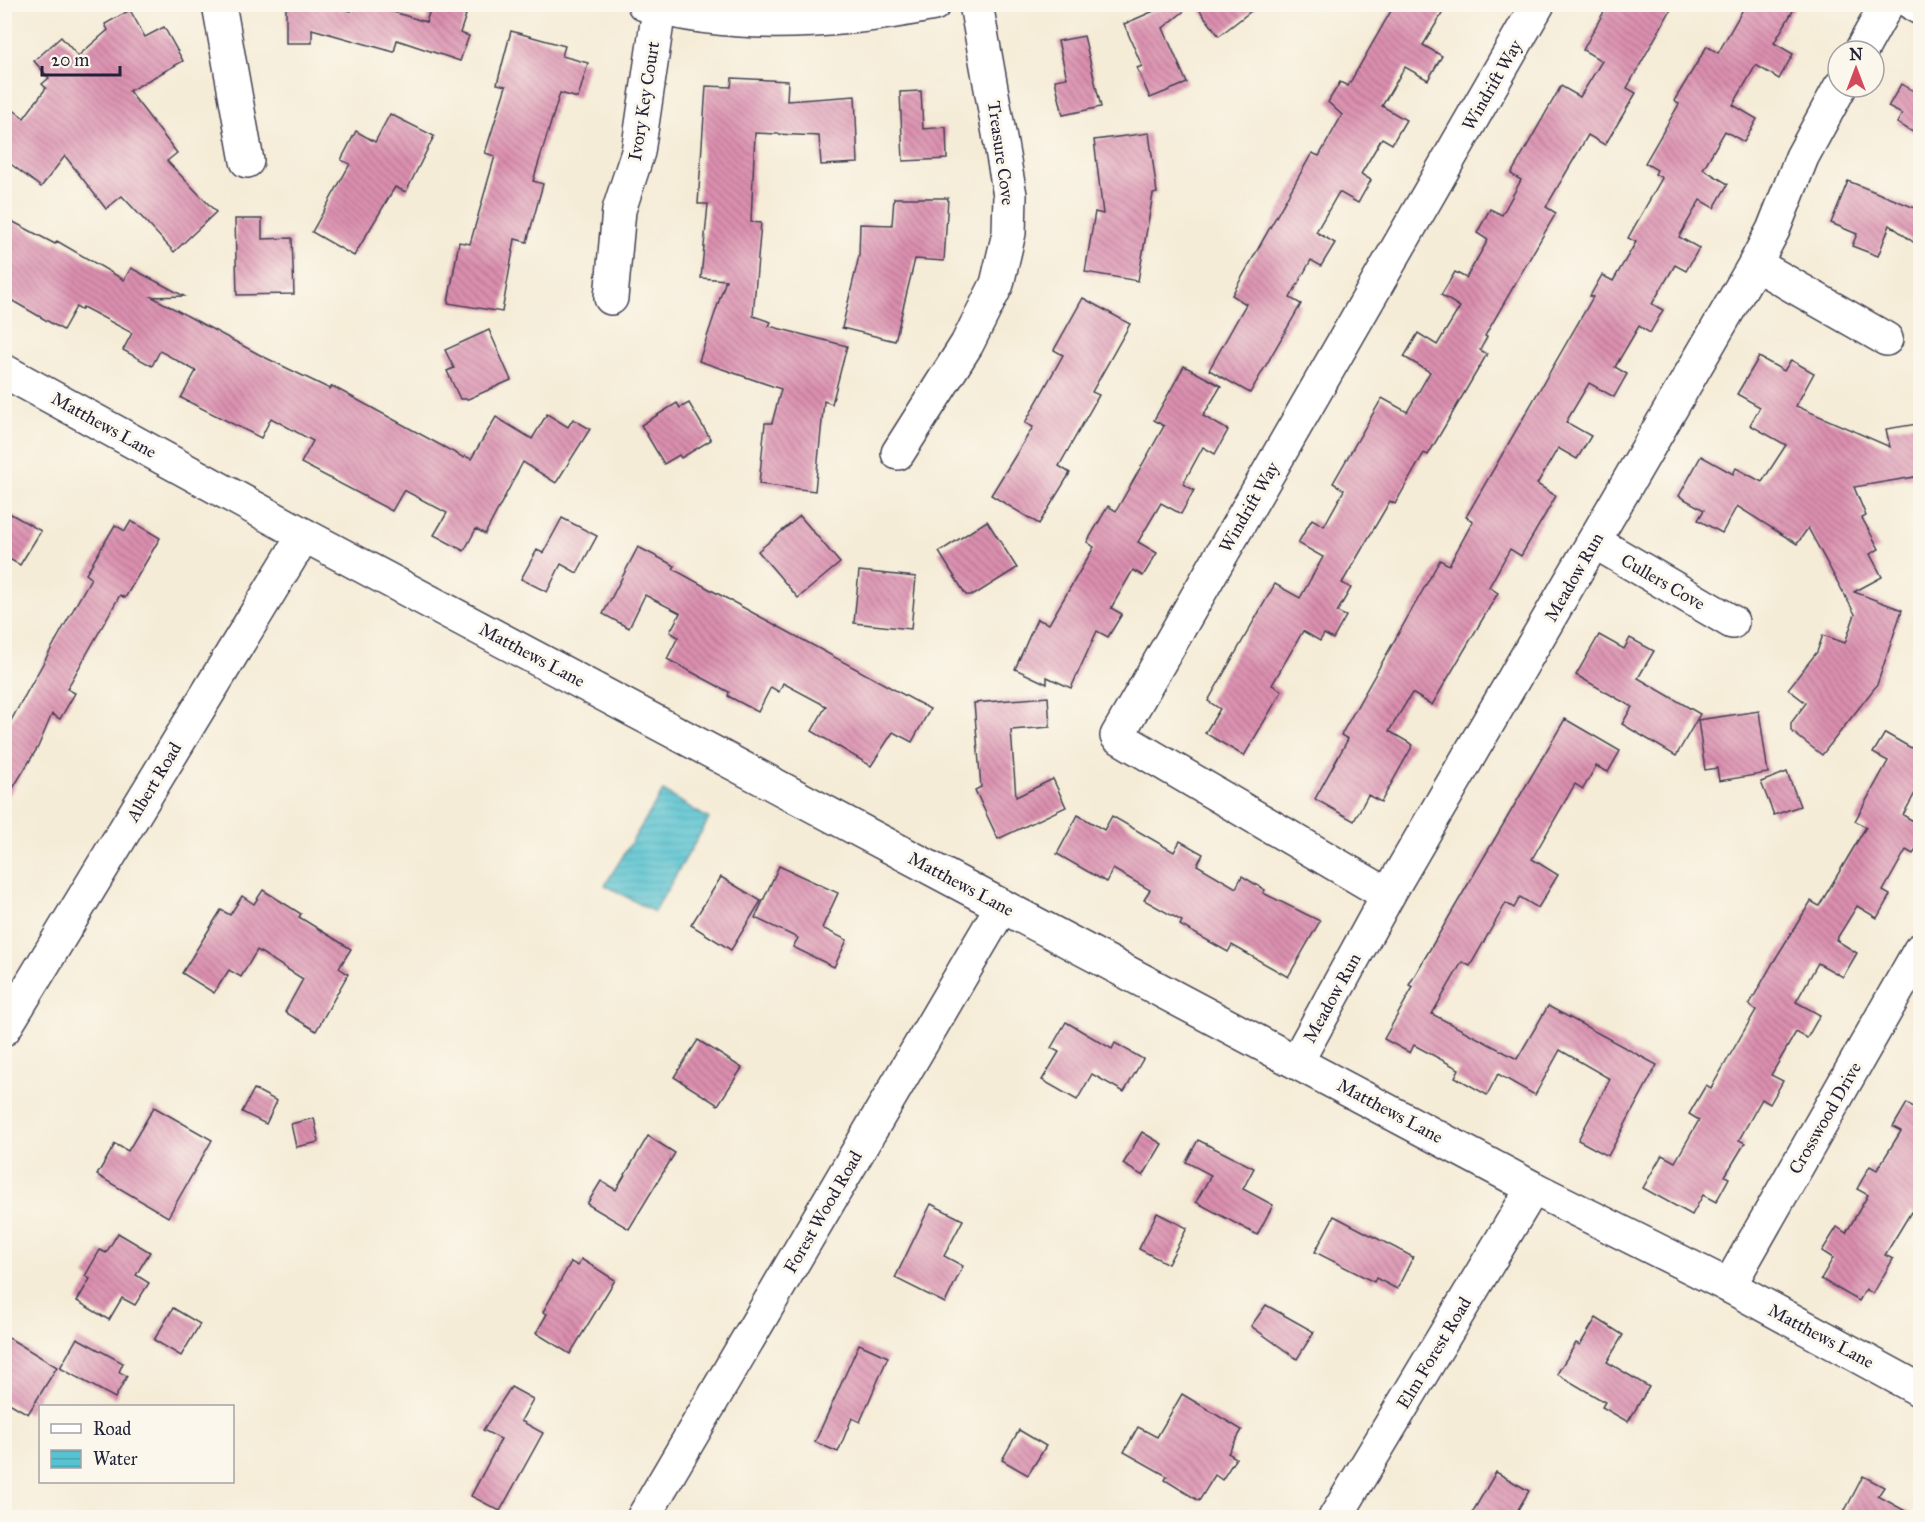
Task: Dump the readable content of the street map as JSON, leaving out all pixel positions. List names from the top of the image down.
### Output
{
  "streets": {
    "street": [
      "Windrift Way",
      "Ivory Key Court",
      "Treasure Cove",
      "Matthews Lane",
      "Meadow Run",
      "Cullers Cove",
      "Albert Road",
      "Crosswood Drive",
      "Forest Wood Road",
      "Elm Forest Road"
    ]
  },
  "crossings": [
    ["Windrift Way", "Meadow Run"],
    ["Matthews Lane", "Meadow Run"],
    ["Matthews Lane", "Albert Road"],
    ["Matthews Lane", "Crosswood Drive"],
    ["Matthews Lane", "Forest Wood Road"],
    ["Matthews Lane", "Elm Forest Road"],
    ["Meadow Run", "Cullers Cove"]
  ],
  "legend": ["Road", "Water"],
  "scale_bar": "20 m",
  "north": "top"
}
